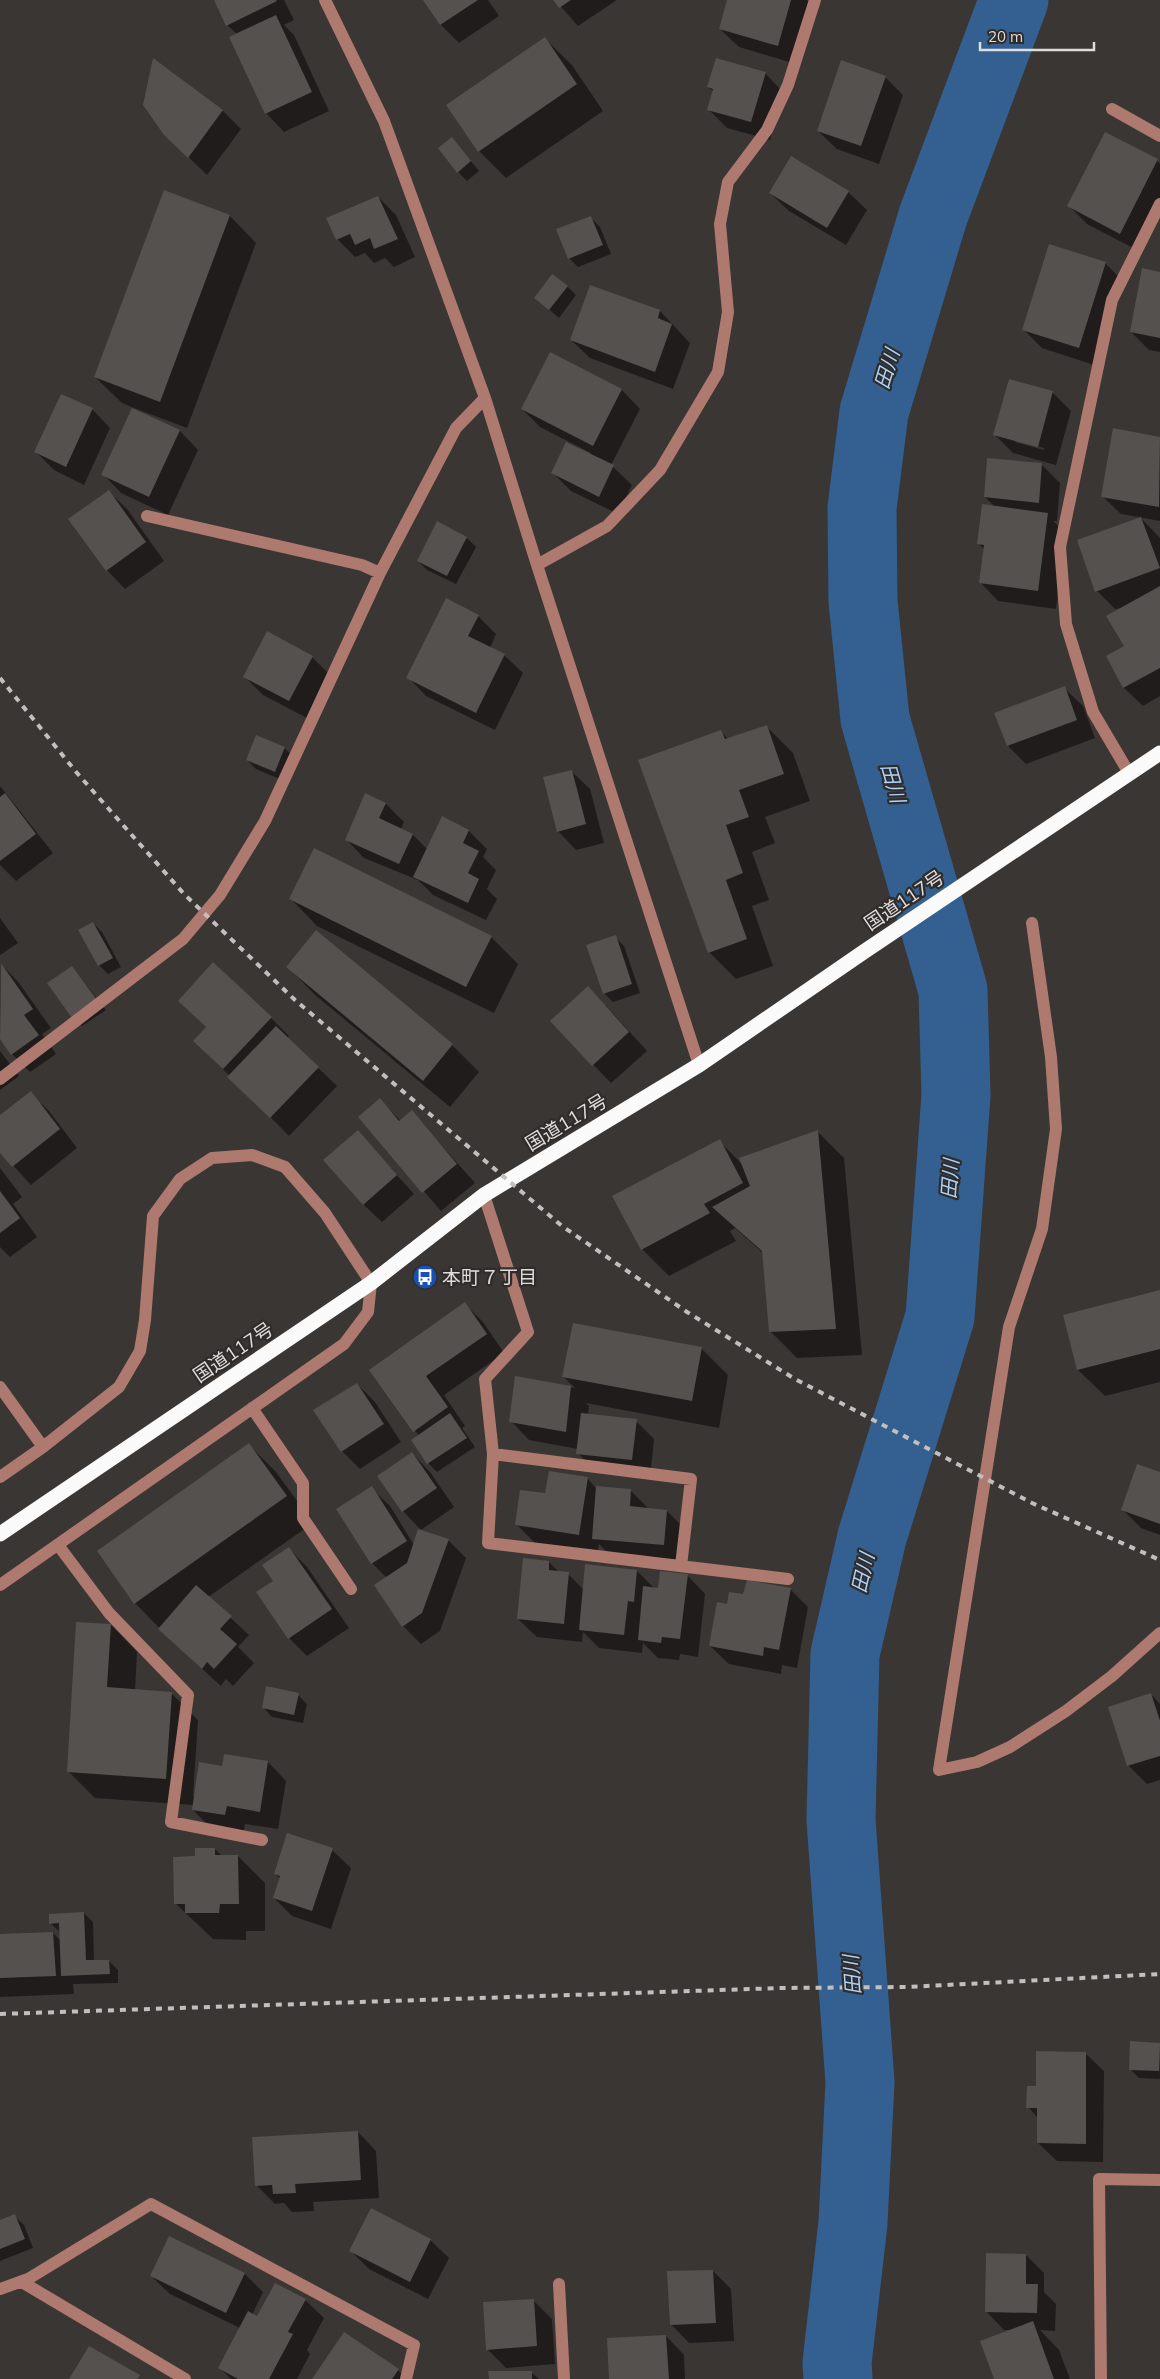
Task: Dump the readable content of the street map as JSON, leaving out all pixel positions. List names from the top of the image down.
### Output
{
  "streets": {
    "highway": ["国道117号"]
  },
  "water": ["田川"],
  "places": {
    "bus stop": ["本町７丁目"]
  },
  "scale_bar": "20 m"
}
